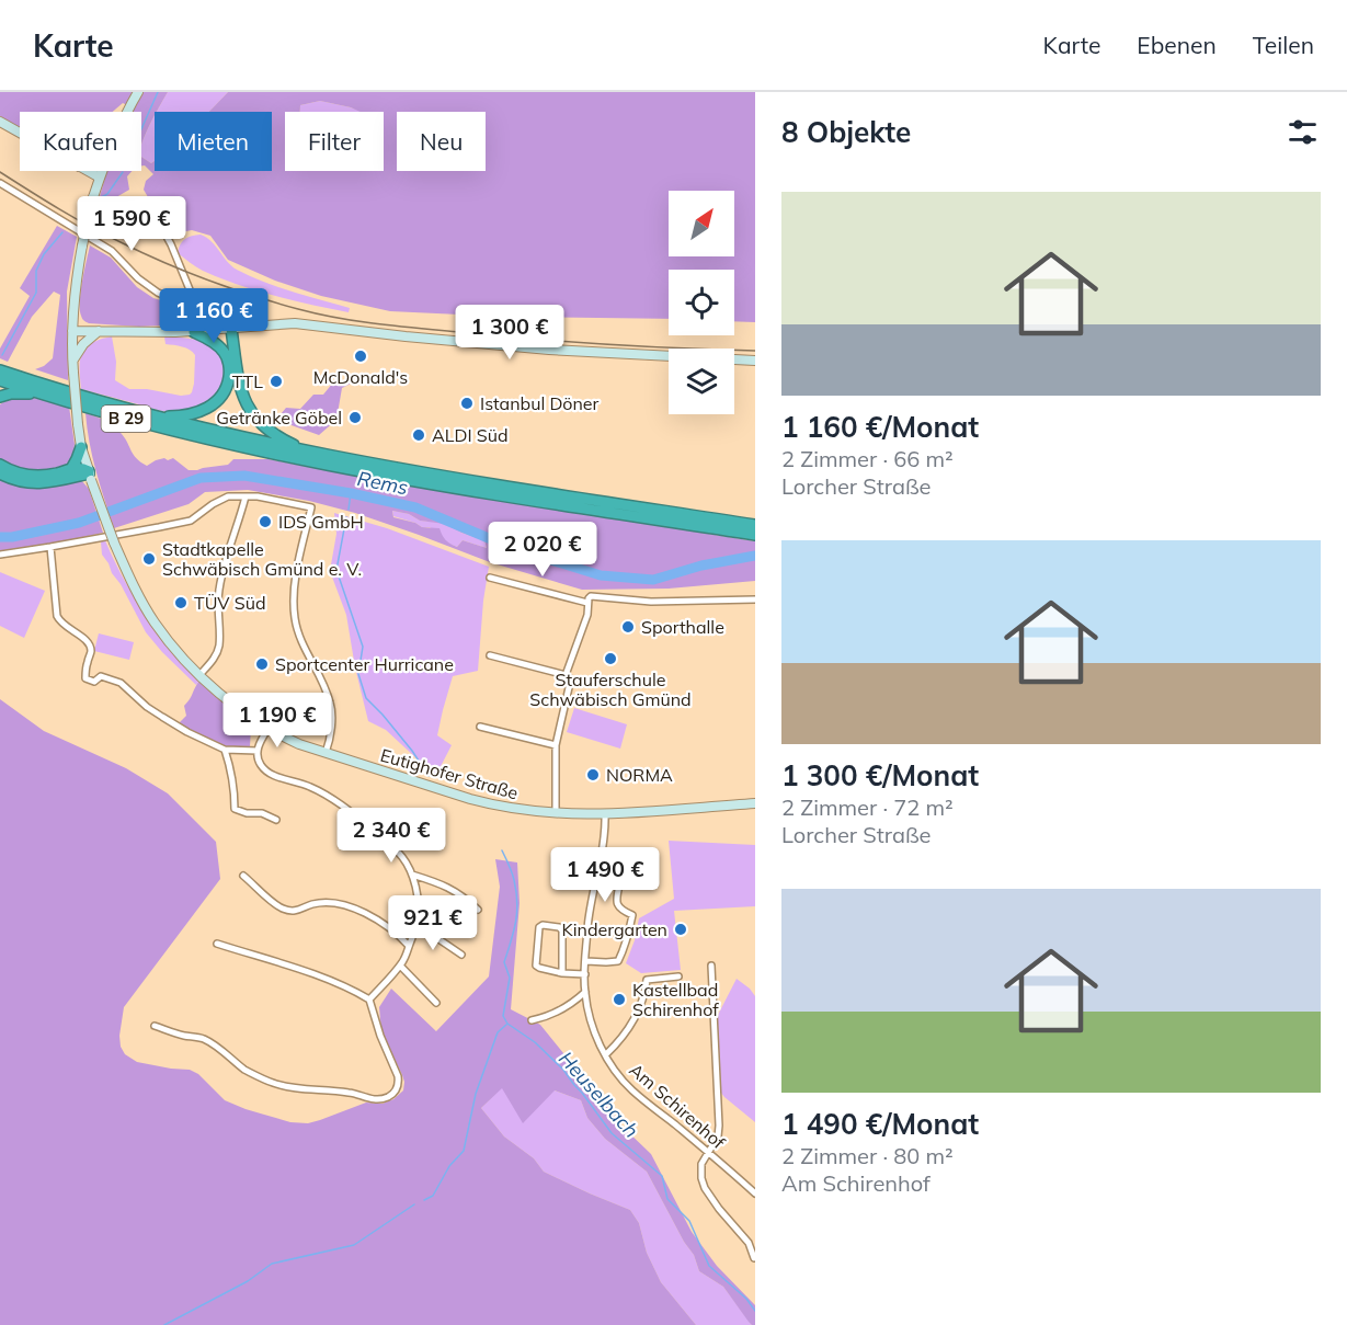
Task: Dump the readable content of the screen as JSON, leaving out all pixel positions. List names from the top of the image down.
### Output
{
  "streets": {
    "highway": ["B 29"],
    "street": ["Eutighofer Straße", "Am Schirenhof"]
  },
  "crossings": [
    ["Eutighofer Straße", "Am Schirenhof"]
  ],
  "water": ["Rems", "Heuselbach"],
  "places": [
    "McDonald's",
    "TTL",
    "Istanbul Döner",
    "Getränke Göbel",
    "ALDI Süd",
    "IDS GmbH",
    "Stadtkapelle Schwäbisch Gmünd e. V.",
    "TÜV Süd",
    "Sporthalle",
    "Stauferschule Schwäbisch Gmünd",
    "Sportcenter Hurricane",
    "NORMA",
    "Kindergarten",
    "Kastellbad Schirenhof"
  ],
  "north": "top right",
  "page": {
    "header": "Karte",
    "nav": ["Karte", "Ebenen", "Teilen"],
    "heading": "8 Objekte",
    "chip": [
      "Kaufen",
      "Mieten",
      "Filter",
      "Neu"
    ],
    "list": [
      {
        "name": "1 160 €/Monat",
        "note": "2 Zimmer · 66 m² · Lorcher Straße"
      },
      {
        "name": "1 300 €/Monat",
        "note": "2 Zimmer · 72 m² · Lorcher Straße"
      },
      {
        "name": "1 490 €/Monat",
        "note": "2 Zimmer · 80 m² · Am Schirenhof"
      }
    ],
    "price": [
      "1 590 €",
      "1 160 €",
      "1 300 €",
      "2 020 €",
      "1 190 €",
      "2 340 €",
      "1 490 €",
      "921 €"
    ]
  }
}
